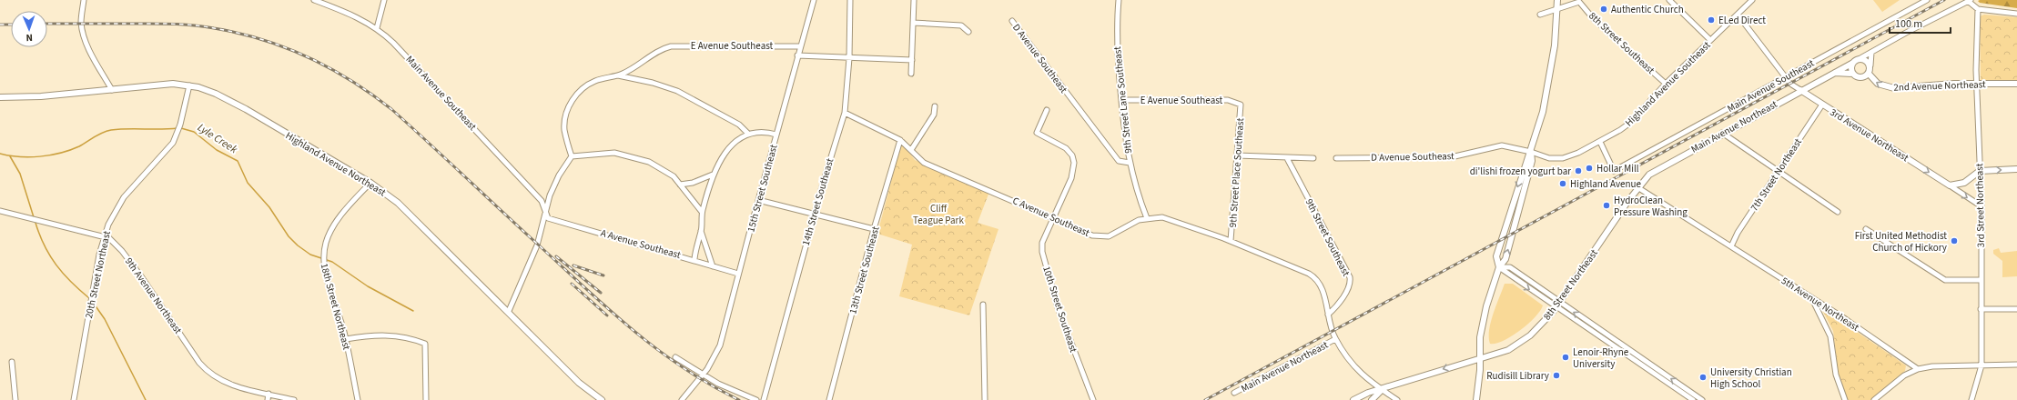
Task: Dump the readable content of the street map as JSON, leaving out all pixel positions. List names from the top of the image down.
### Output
{
  "streets": {
    "main road": [
      "2nd Avenue Northeast",
      "Main Avenue Northeast",
      "3rd Avenue Northeast",
      "Highland Avenue Northeast",
      "8th Street Northeast"
    ],
    "street": [
      "8th Street Southeast",
      "E Avenue Southeast",
      "D Avenue Southeast",
      "Highland Avenue Southeast",
      "Main Avenue Southeast",
      "9th Street Lane Southeast",
      "9th Street Place Southeast",
      "7th Street Northeast",
      "15th Street Southeast",
      "14th Street Southeast",
      "3rd Street Northeast",
      "C Avenue Southeast",
      "9th Street Southeast",
      "A Avenue Southeast",
      "13th Street Southeast",
      "20th Street Northeast",
      "9th Avenue Northeast",
      "5th Avenue Northeast",
      "18th Street Northeast",
      "10th Street Southeast"
    ]
  },
  "crossings": [
    ["8th Street Southeast", "Highland Avenue Southeast"],
    ["E Avenue Southeast", "9th Street Lane Southeast"],
    ["E Avenue Southeast", "9th Street Place Southeast"],
    ["E Avenue Southeast", "15th Street Southeast"],
    ["D Avenue Southeast", "Highland Avenue Southeast"],
    ["D Avenue Southeast", "9th Street Lane Southeast"],
    ["Highland Avenue Southeast", "Main Avenue Southeast"],
    ["Highland Avenue Southeast", "3rd Avenue Northeast"],
    ["Main Avenue Southeast", "3rd Avenue Northeast"],
    ["Main Avenue Southeast", "A Avenue Southeast"],
    ["2nd Avenue Northeast", "Main Avenue Northeast"],
    ["2nd Avenue Northeast", "3rd Street Northeast"],
    ["9th Street Lane Southeast", "C Avenue Southeast"],
    ["Main Avenue Northeast", "3rd Avenue Northeast"],
    ["Main Avenue Northeast", "C Avenue Southeast"],
    ["Main Avenue Northeast", "8th Street Northeast"],
    ["Main Avenue Northeast", "5th Avenue Northeast"],
    ["3rd Avenue Northeast", "7th Street Northeast"],
    ["3rd Avenue Northeast", "3rd Street Northeast"],
    ["Highland Avenue Northeast", "20th Street Northeast"],
    ["Highland Avenue Northeast", "18th Street Northeast"],
    ["9th Street Place Southeast", "C Avenue Southeast"],
    ["7th Street Northeast", "5th Avenue Northeast"],
    ["15th Street Southeast", "A Avenue Southeast"],
    ["14th Street Southeast", "C Avenue Southeast"],
    ["C Avenue Southeast", "9th Street Southeast"],
    ["C Avenue Southeast", "13th Street Southeast"],
    ["C Avenue Southeast", "10th Street Southeast"],
    ["20th Street Northeast", "9th Avenue Northeast"],
    ["8th Street Northeast", "5th Avenue Northeast"]
  ],
  "one_way": ["2nd Avenue Northeast", "3rd Avenue Northeast"],
  "water": ["Lyle Creek"],
  "parks": ["Cliff Teague Park"],
  "places": [
    "Authentic Church",
    "ELed Direct",
    "Hollar Mill",
    "di'lishi frozen yogurt bar",
    "Highland Avenue",
    "HydroClean Pressure Washing",
    "First United Methodist Church of Hickory",
    "Lenoir-Rhyne University",
    "Rudisill Library",
    "University Christian High School"
  ],
  "scale_bar": "100 m",
  "north": "bottom"
}
